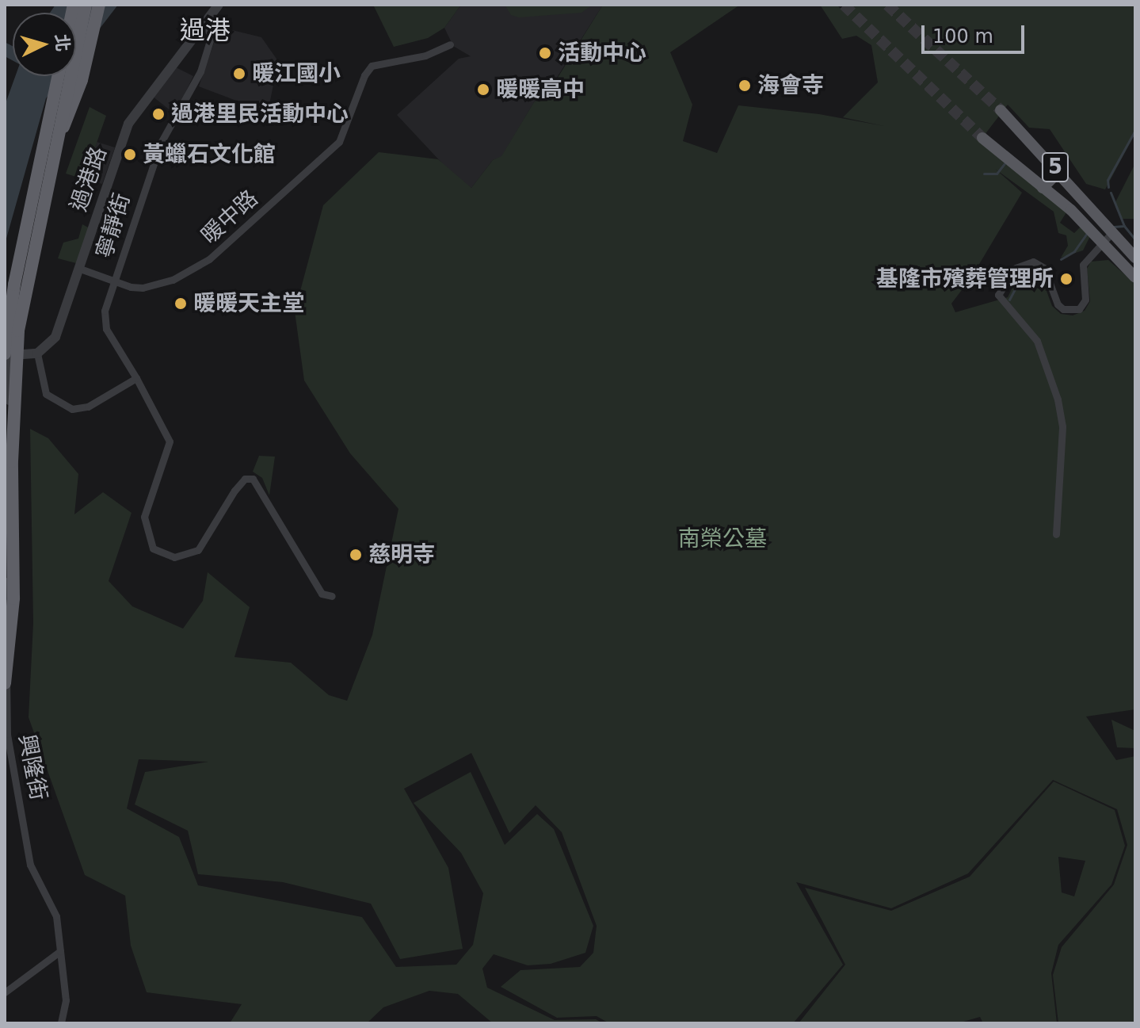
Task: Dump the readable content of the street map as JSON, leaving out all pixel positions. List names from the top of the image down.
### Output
{
  "streets": {
    "main road": ["5"],
    "street": [
      "過港路",
      "暖中路",
      "寧靜街",
      "興隆街"
    ]
  },
  "crossings": [
    ["過港路", "暖中路"],
    ["過港路", "寧靜街"],
    ["暖中路", "寧靜街"]
  ],
  "districts": ["過港"],
  "parks": ["南榮公墓"],
  "places": [
    "活動中心",
    "暖江國小",
    "海會寺",
    "暖暖高中",
    "過港里民活動中心",
    "黃蠟石文化館",
    "基隆市殯葬管理所",
    "暖暖天主堂",
    "慈明寺"
  ],
  "scale_bar": "100 m",
  "north": "right"
}
